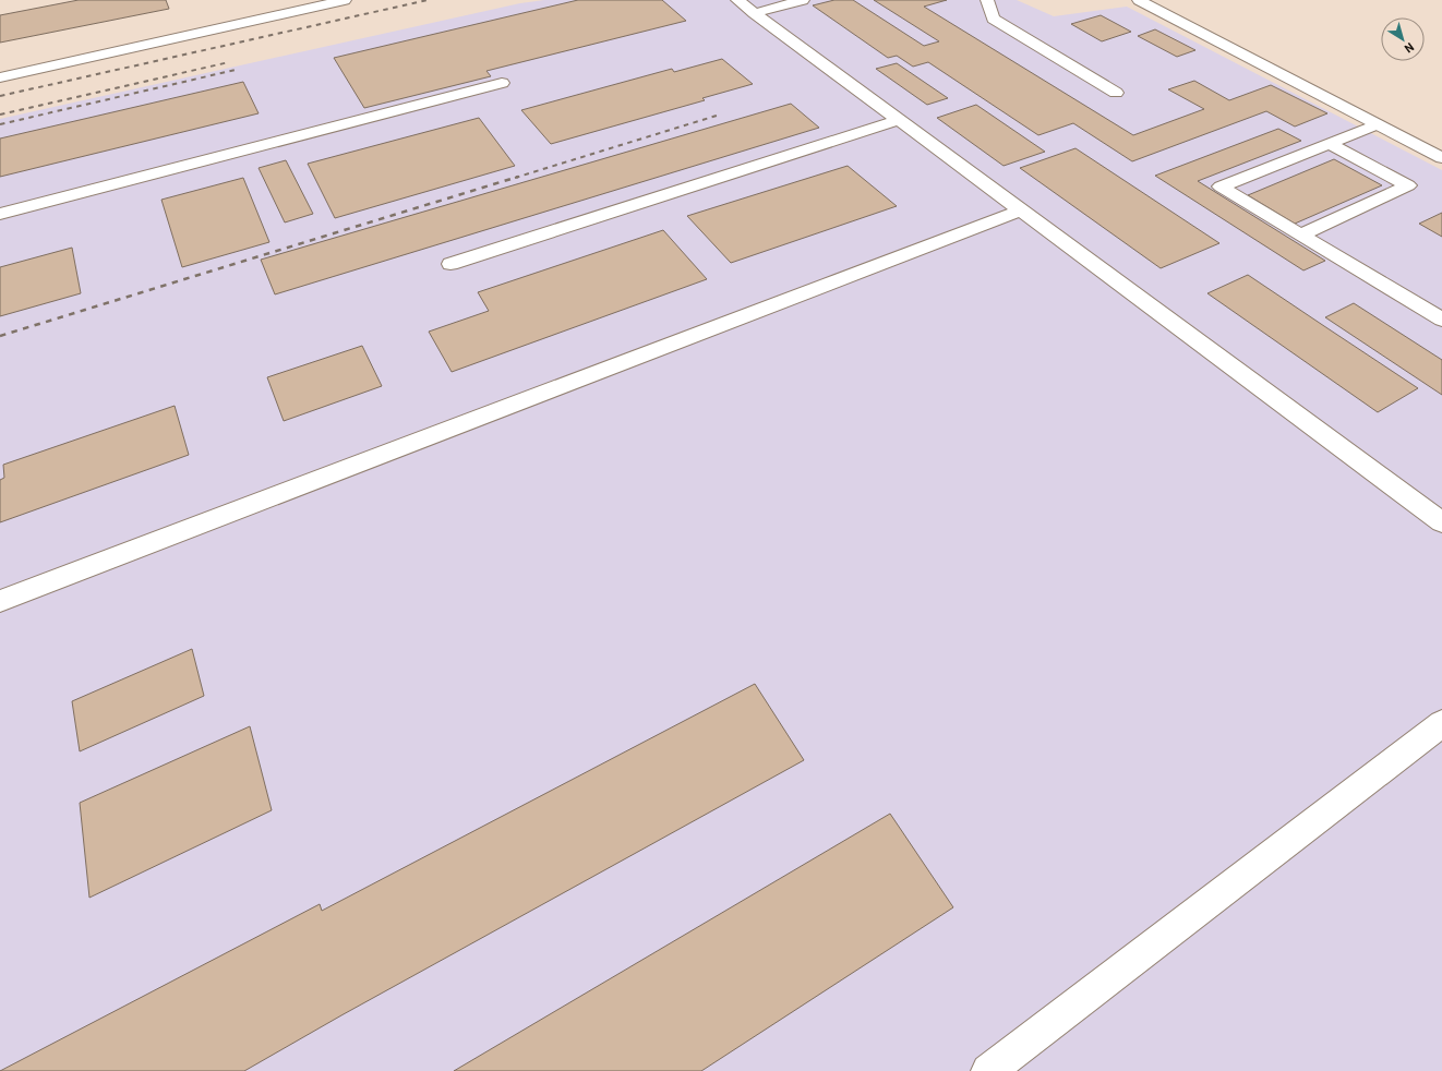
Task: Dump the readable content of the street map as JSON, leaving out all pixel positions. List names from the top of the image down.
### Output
{
  "north": "bottom right"
}
